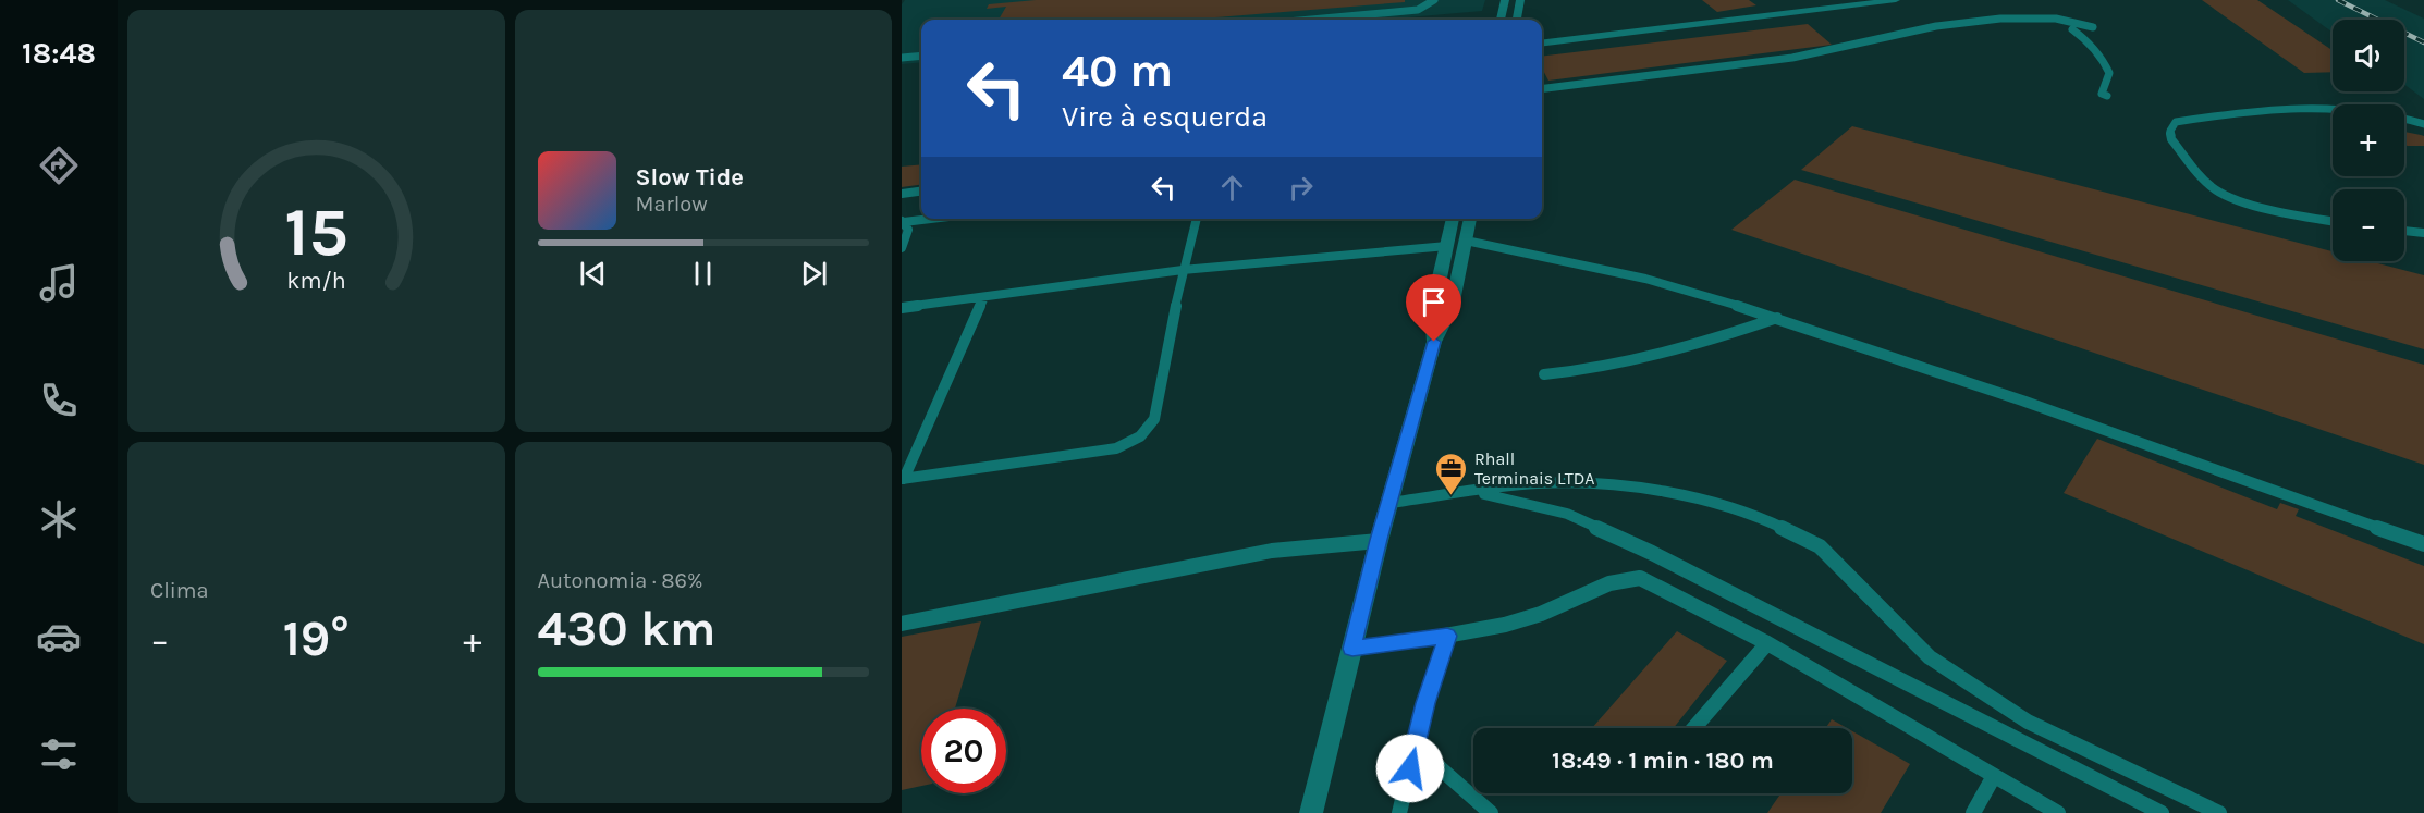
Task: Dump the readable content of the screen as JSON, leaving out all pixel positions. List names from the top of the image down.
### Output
{
  "places": {
    "office": ["Rhall Terminais LTDA"]
  },
  "page": {
    "tabs": "18:48",
    "map_buttons": ["+", "−"],
    "turn": ["40 m", "Vire à esquerda"],
    "song": ["Slow Tide", "Marlow"],
    "tile": [
      "Clima",
      ["Autonomia · 86%", "430 km"]
    ],
    "heat": ["−", "19°", "+"],
    "limit": "20",
    "trip": "18:49 · 1 min · 180 m",
    "gauge": ["15", "km/h"]
  }
}
